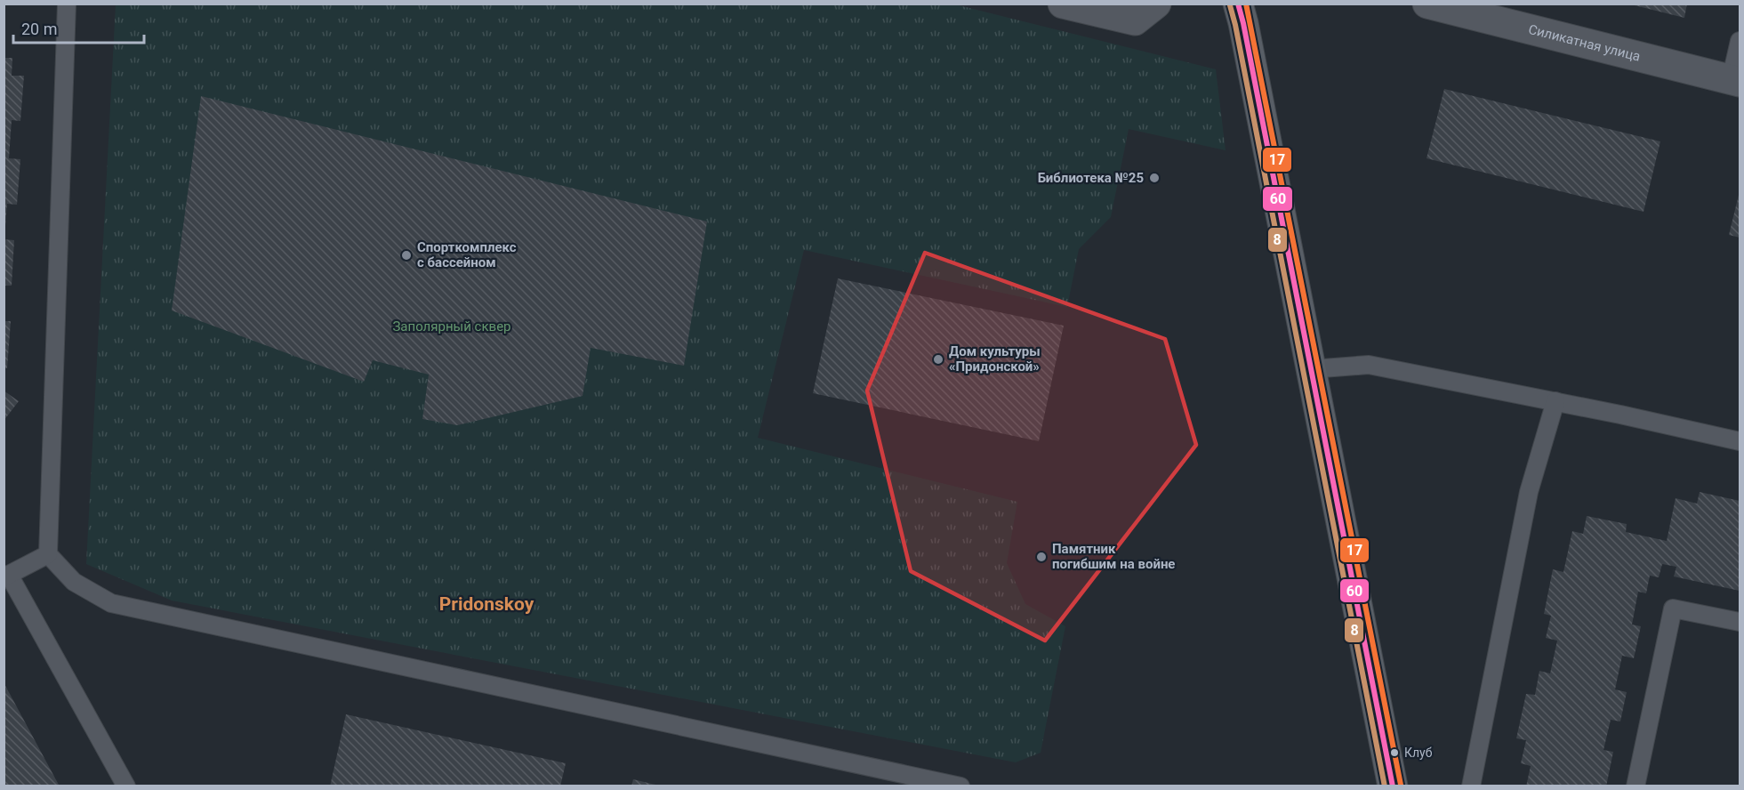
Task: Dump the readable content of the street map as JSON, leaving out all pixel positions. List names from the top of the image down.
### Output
{
  "streets": {
    "street": ["Силикатная улица"]
  },
  "districts": ["Pridonskoy"],
  "parks": ["Заполярный сквер"],
  "places": [
    "Библиотека №25",
    "Спорткомплекс с бассейном",
    "Дом культуры «Придонской»",
    "Памятник погибшим на войне",
    "Клуб"
  ],
  "lines": ["transit line 60", "transit line 17", "transit line 8"],
  "scale_bar": "20 m"
}
